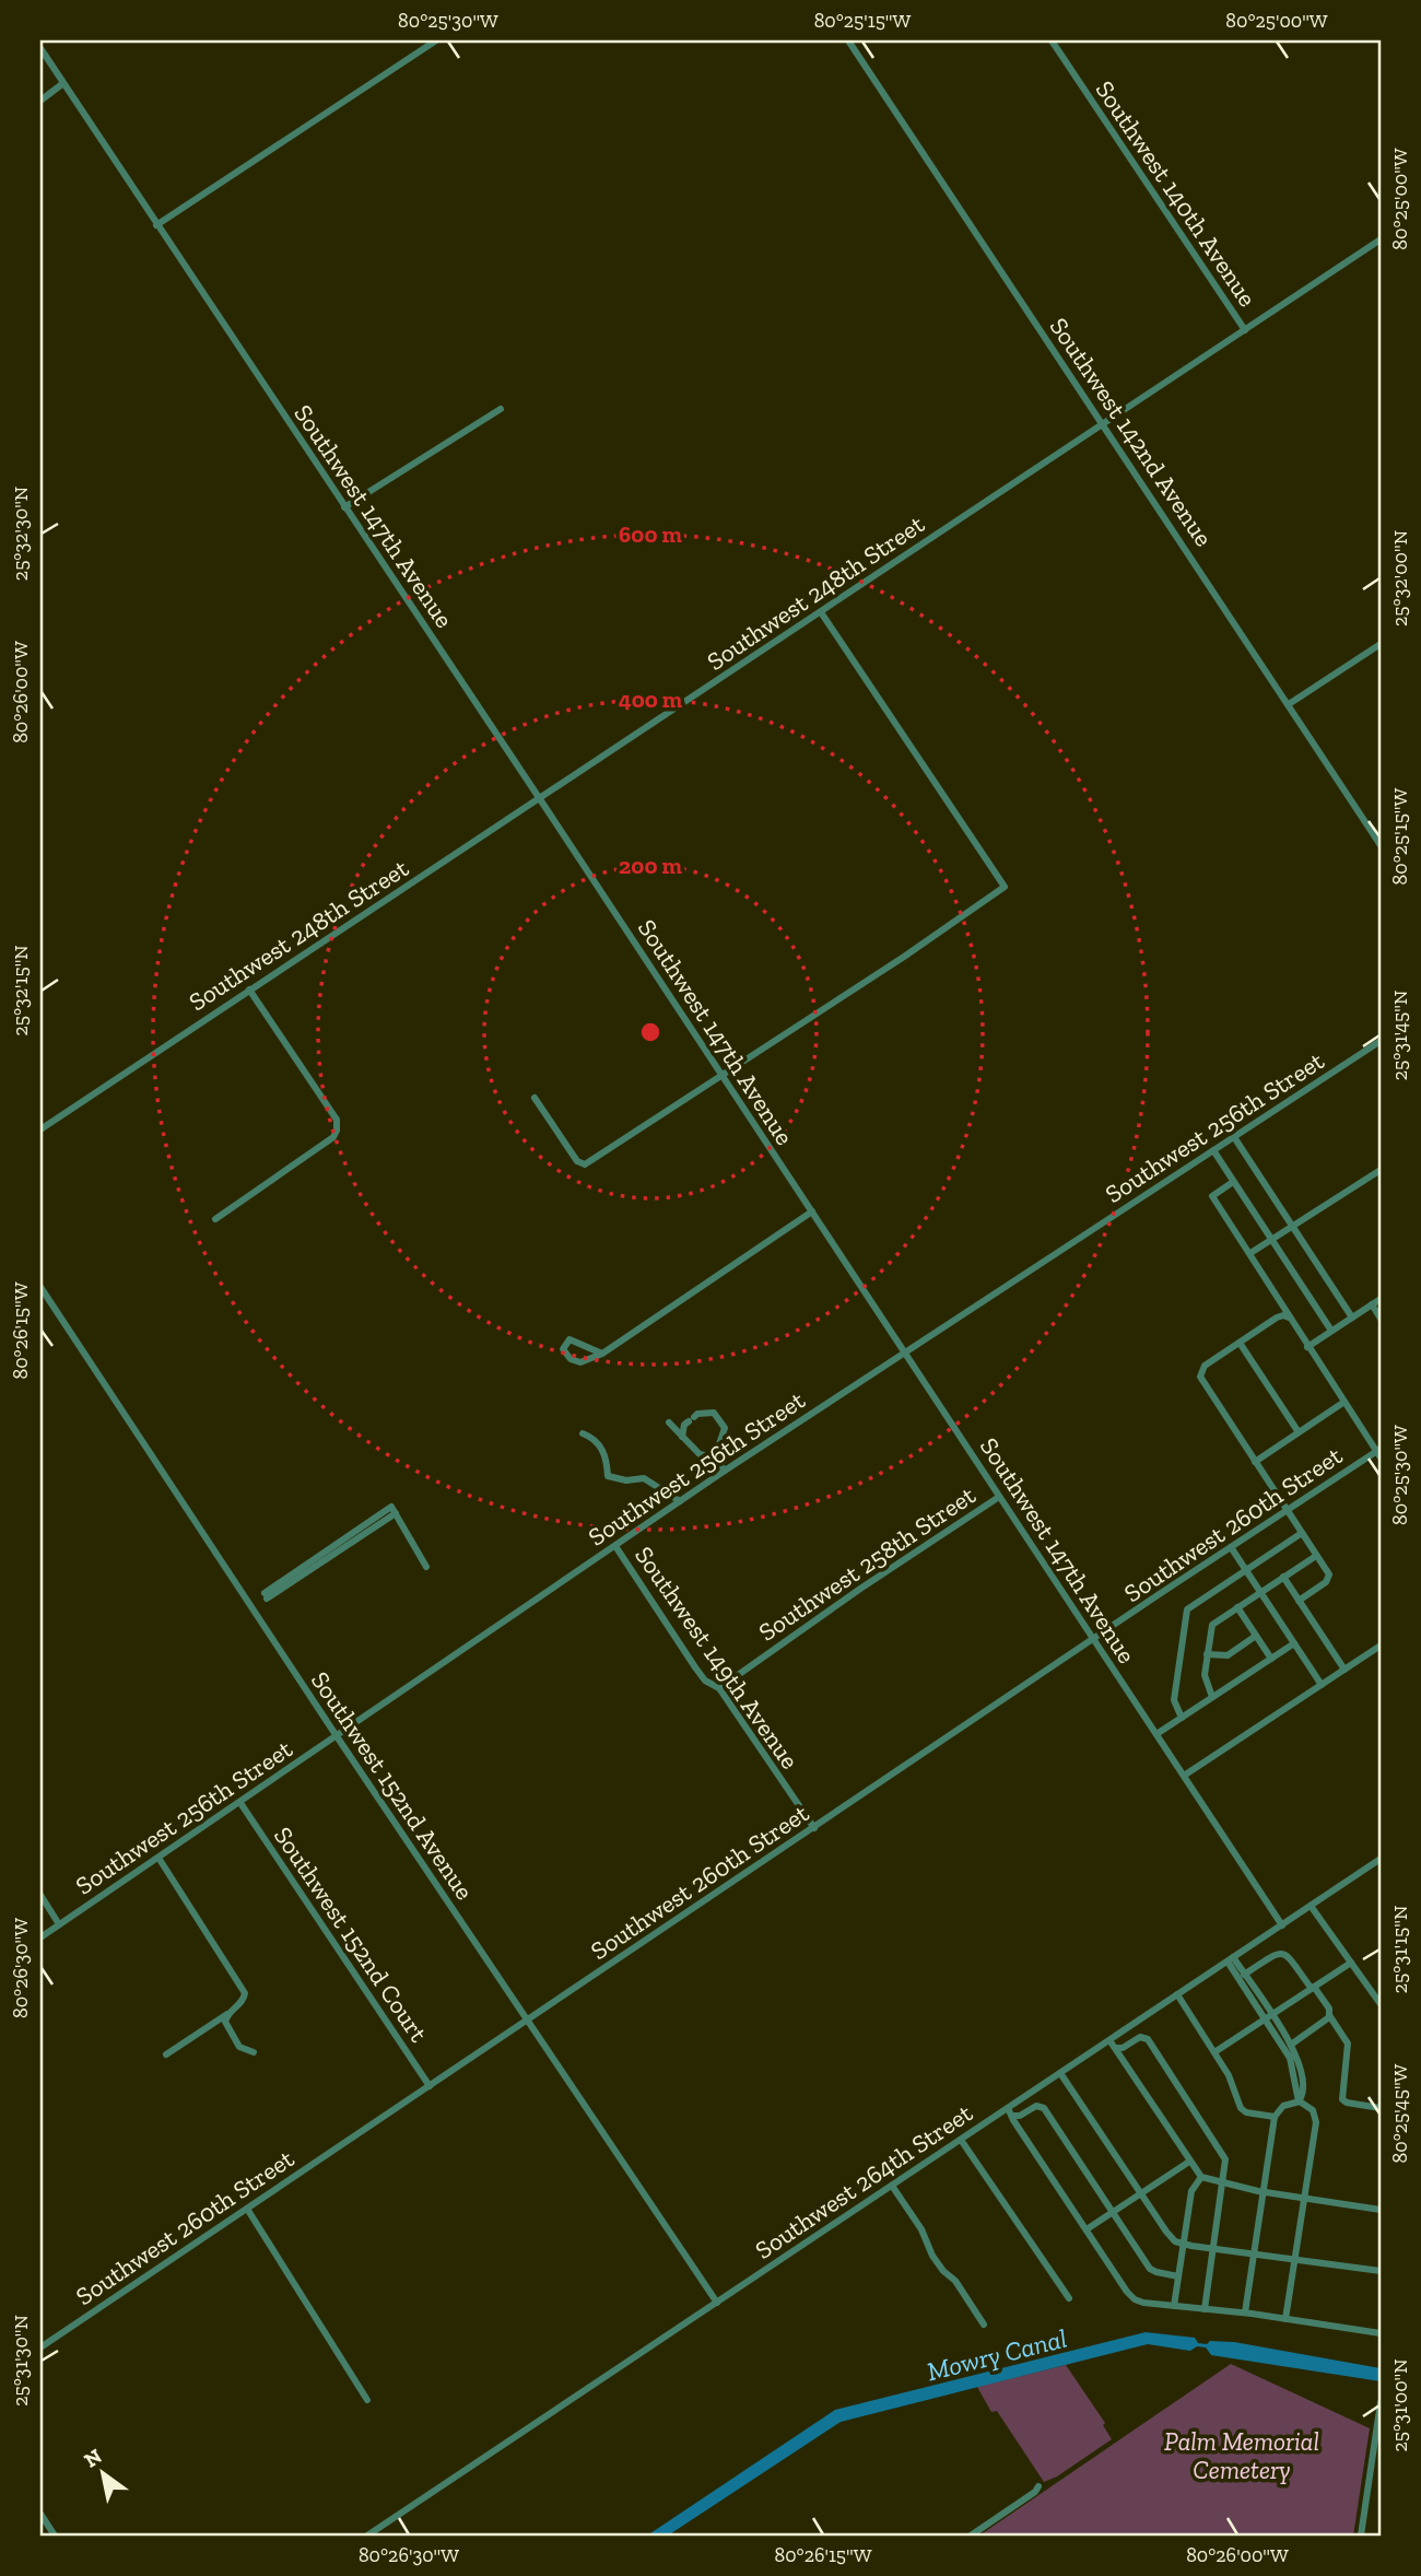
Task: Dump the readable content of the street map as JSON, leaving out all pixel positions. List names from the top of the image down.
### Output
{
  "streets": {
    "street": [
      "Southwest 140th Avenue",
      "Southwest 142nd Avenue",
      "Southwest 147th Avenue",
      "Southwest 248th Street",
      "Southwest 256th Street",
      "Southwest 260th Street",
      "Southwest 258th Street",
      "Southwest 149th Avenue",
      "Southwest 152nd Avenue",
      "Southwest 152nd Court",
      "Southwest 264th Street"
    ]
  },
  "crossings": [
    ["Southwest 140th Avenue", "Southwest 248th Street"],
    ["Southwest 142nd Avenue", "Southwest 248th Street"],
    ["Southwest 147th Avenue", "Southwest 248th Street"],
    ["Southwest 147th Avenue", "Southwest 256th Street"],
    ["Southwest 147th Avenue", "Southwest 260th Street"],
    ["Southwest 147th Avenue", "Southwest 258th Street"],
    ["Southwest 147th Avenue", "Southwest 264th Street"],
    ["Southwest 256th Street", "Southwest 149th Avenue"],
    ["Southwest 256th Street", "Southwest 152nd Avenue"],
    ["Southwest 256th Street", "Southwest 152nd Court"],
    ["Southwest 260th Street", "Southwest 149th Avenue"],
    ["Southwest 260th Street", "Southwest 152nd Avenue"],
    ["Southwest 260th Street", "Southwest 152nd Court"],
    ["Southwest 258th Street", "Southwest 149th Avenue"],
    ["Southwest 152nd Avenue", "Southwest 264th Street"]
  ],
  "water": ["Mowry Canal"],
  "parks": ["Palm Memorial Cemetery"],
  "north": "top left",
  "coordinates": [
    "80°25'30\"W",
    "80°25'15\"W",
    "80°25'00\"W",
    "25°32'30\"N",
    "25°32'00\"N",
    "80°26'00\"W",
    "25°32'15\"N",
    "25°31'45\"N",
    "80°26'15\"W",
    "25°31'15\"N",
    "80°26'30\"W",
    "80°25'45\"W",
    "25°31'30\"N",
    "25°31'00\"N"
  ],
  "rings": ["600 m", "400 m", "200 m"]
}
